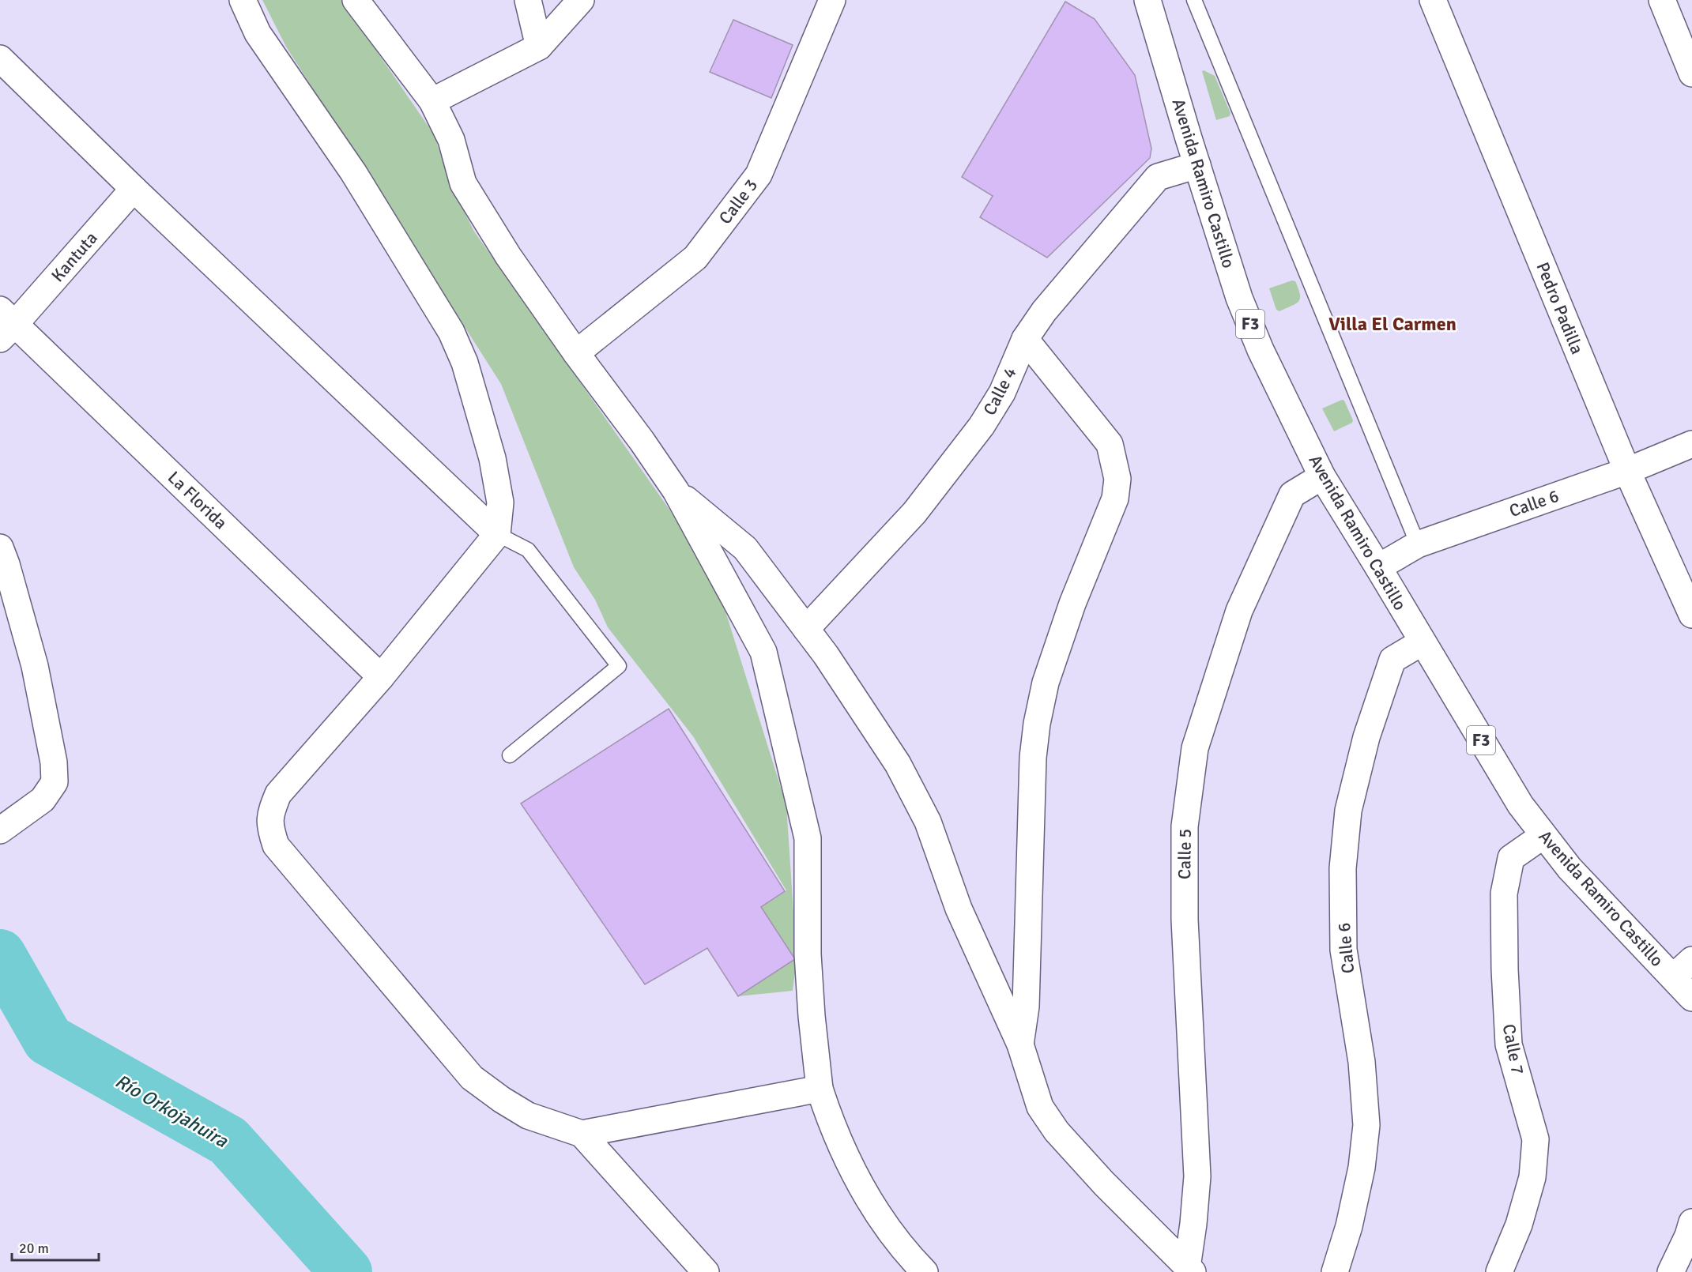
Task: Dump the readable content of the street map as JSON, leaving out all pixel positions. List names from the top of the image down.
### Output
{
  "streets": {
    "street": [
      "Avenida Ramiro Castillo",
      "Calle 3",
      "Kantuta",
      "Pedro Padilla",
      "F3",
      "Calle 4",
      "La Florida",
      "Calle 6",
      "Calle 5",
      "Calle 7"
    ]
  },
  "crossings": [
    ["Avenida Ramiro Castillo", "Calle 4"],
    ["Avenida Ramiro Castillo", "Calle 6"],
    ["Avenida Ramiro Castillo", "Calle 5"],
    ["Avenida Ramiro Castillo", "Calle 7"],
    ["Kantuta", "La Florida"],
    ["Pedro Padilla", "Calle 6"]
  ],
  "districts": ["Villa El Carmen"],
  "water": ["Río Orkojahuira"],
  "scale_bar": "20 m"
}
